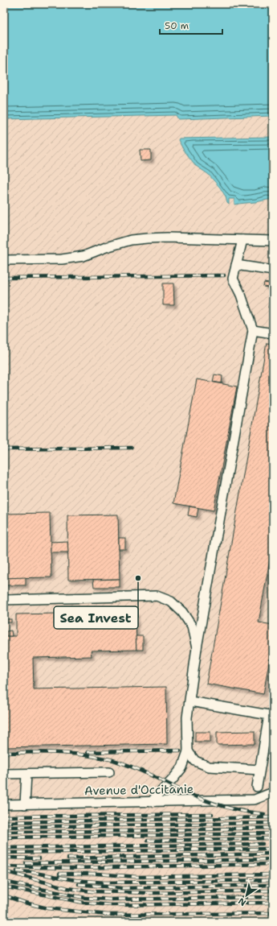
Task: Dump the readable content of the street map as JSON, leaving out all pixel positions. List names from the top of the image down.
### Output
{
  "streets": {
    "street": ["Avenue d'Occitanie"]
  },
  "places": ["Sea Invest"],
  "scale_bar": "50 m",
  "north": "bottom left"
}
